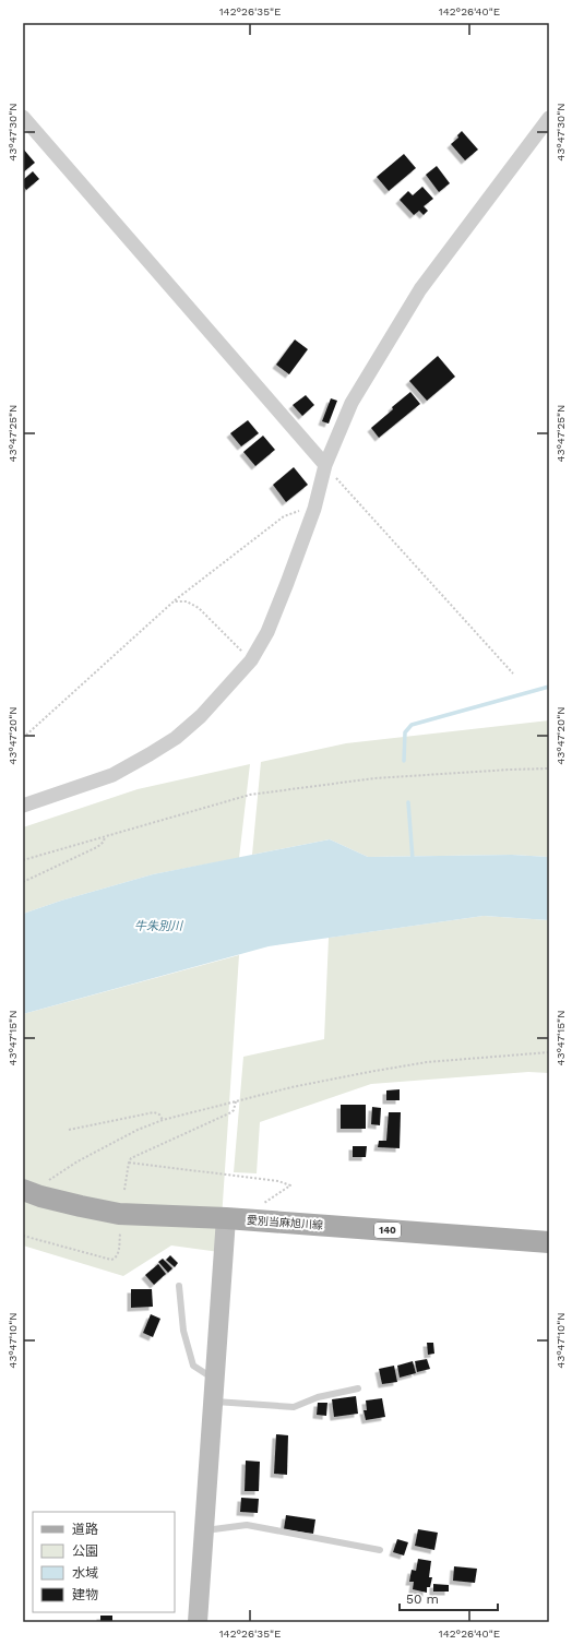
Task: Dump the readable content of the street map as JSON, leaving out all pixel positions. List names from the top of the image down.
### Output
{
  "streets": {
    "main road": ["愛別当麻旭川線", "140"]
  },
  "water": ["牛朱別川"],
  "legend": [
    "道路",
    "公園",
    "水域",
    "建物"
  ],
  "scale_bar": "50 m",
  "coordinates": [
    "142°26'35\"E",
    "142°26'40\"E",
    "43°47'30\"N",
    "43°47'25\"N",
    "43°47'20\"N",
    "43°47'15\"N",
    "43°47'10\"N"
  ]
}
